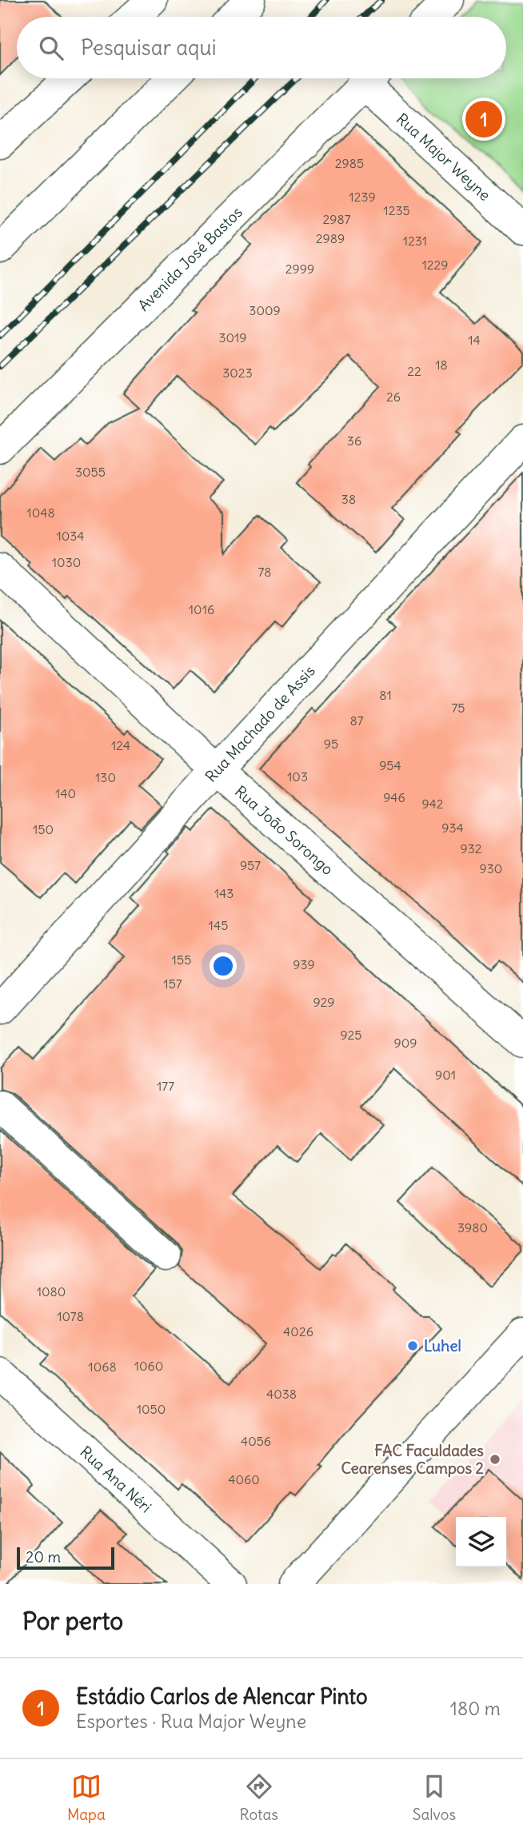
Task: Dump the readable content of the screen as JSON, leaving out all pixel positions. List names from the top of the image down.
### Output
{
  "streets": {
    "street": [
      "Rua Major Weyne",
      "Avenida José Bastos",
      "Rua Machado de Assis",
      "Rua João Sorongo",
      "Rua Ana Néri"
    ]
  },
  "crossings": [
    ["Rua Machado de Assis", "Rua João Sorongo"]
  ],
  "places": ["Luhel", "FAC Faculdades Cearenses Campos 2"],
  "house_numbers": [
    "2985",
    "1239",
    "1235",
    "2987",
    "2989",
    "1231",
    "1229",
    "2999",
    "3009",
    "3019",
    "14",
    "18",
    "22",
    "3023",
    "26",
    "36",
    "3055",
    "38",
    "1048",
    "1034",
    "1030",
    "78",
    "1016",
    "81",
    "75",
    "87",
    "95",
    "124",
    "954",
    "103",
    "130",
    "140",
    "946",
    "942",
    "934",
    "150",
    "932",
    "957",
    "930",
    "143",
    "145",
    "155",
    "939",
    "157",
    "929",
    "925",
    "909",
    "901",
    "177",
    "3980",
    "1080",
    "1078",
    "4026",
    "1060",
    "1068",
    "4038",
    "1050",
    "4056",
    "4060"
  ],
  "scale_bar": "20 m",
  "page": {
    "search": "Pesquisar aqui",
    "pins": "1",
    "scale": "20 m",
    "heading": "Por perto",
    "list": [
      {
        "mark": "1",
        "name": "Estádio Carlos de Alencar Pinto",
        "note": "Esportes · Rua Major Weyne",
        "value": "180 m"
      }
    ],
    "nav": ["Mapa", "Rotas", "Salvos"]
  }
}
